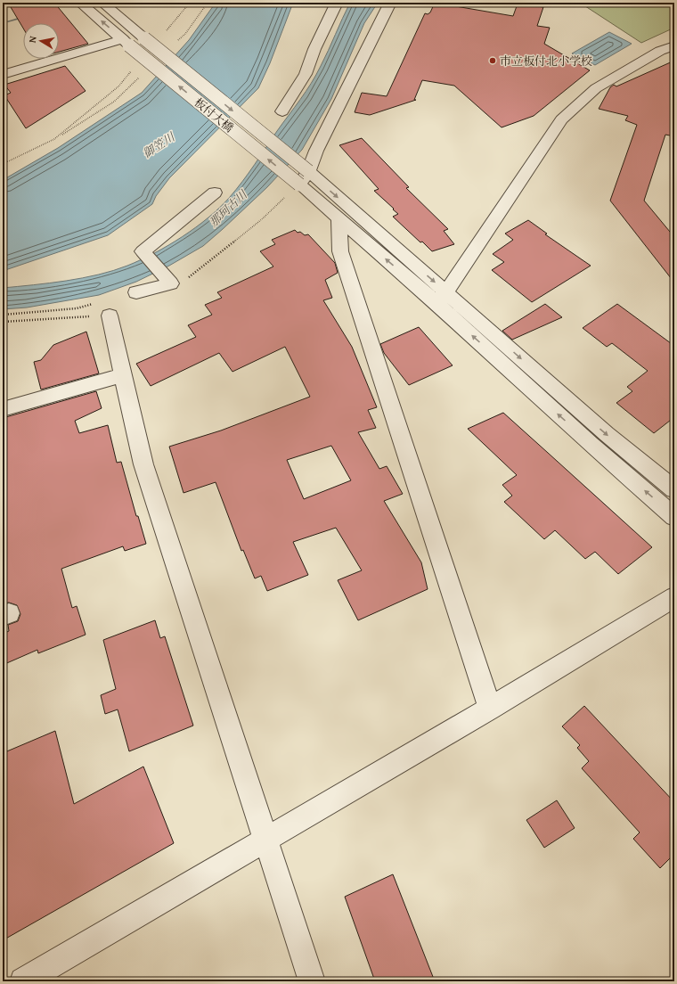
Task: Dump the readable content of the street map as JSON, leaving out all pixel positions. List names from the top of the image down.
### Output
{
  "streets": {
    "street": ["板付大橋"]
  },
  "water": ["御笠川", "那珂古川"],
  "places": ["市立板付北小学校"],
  "north": "left"
}
